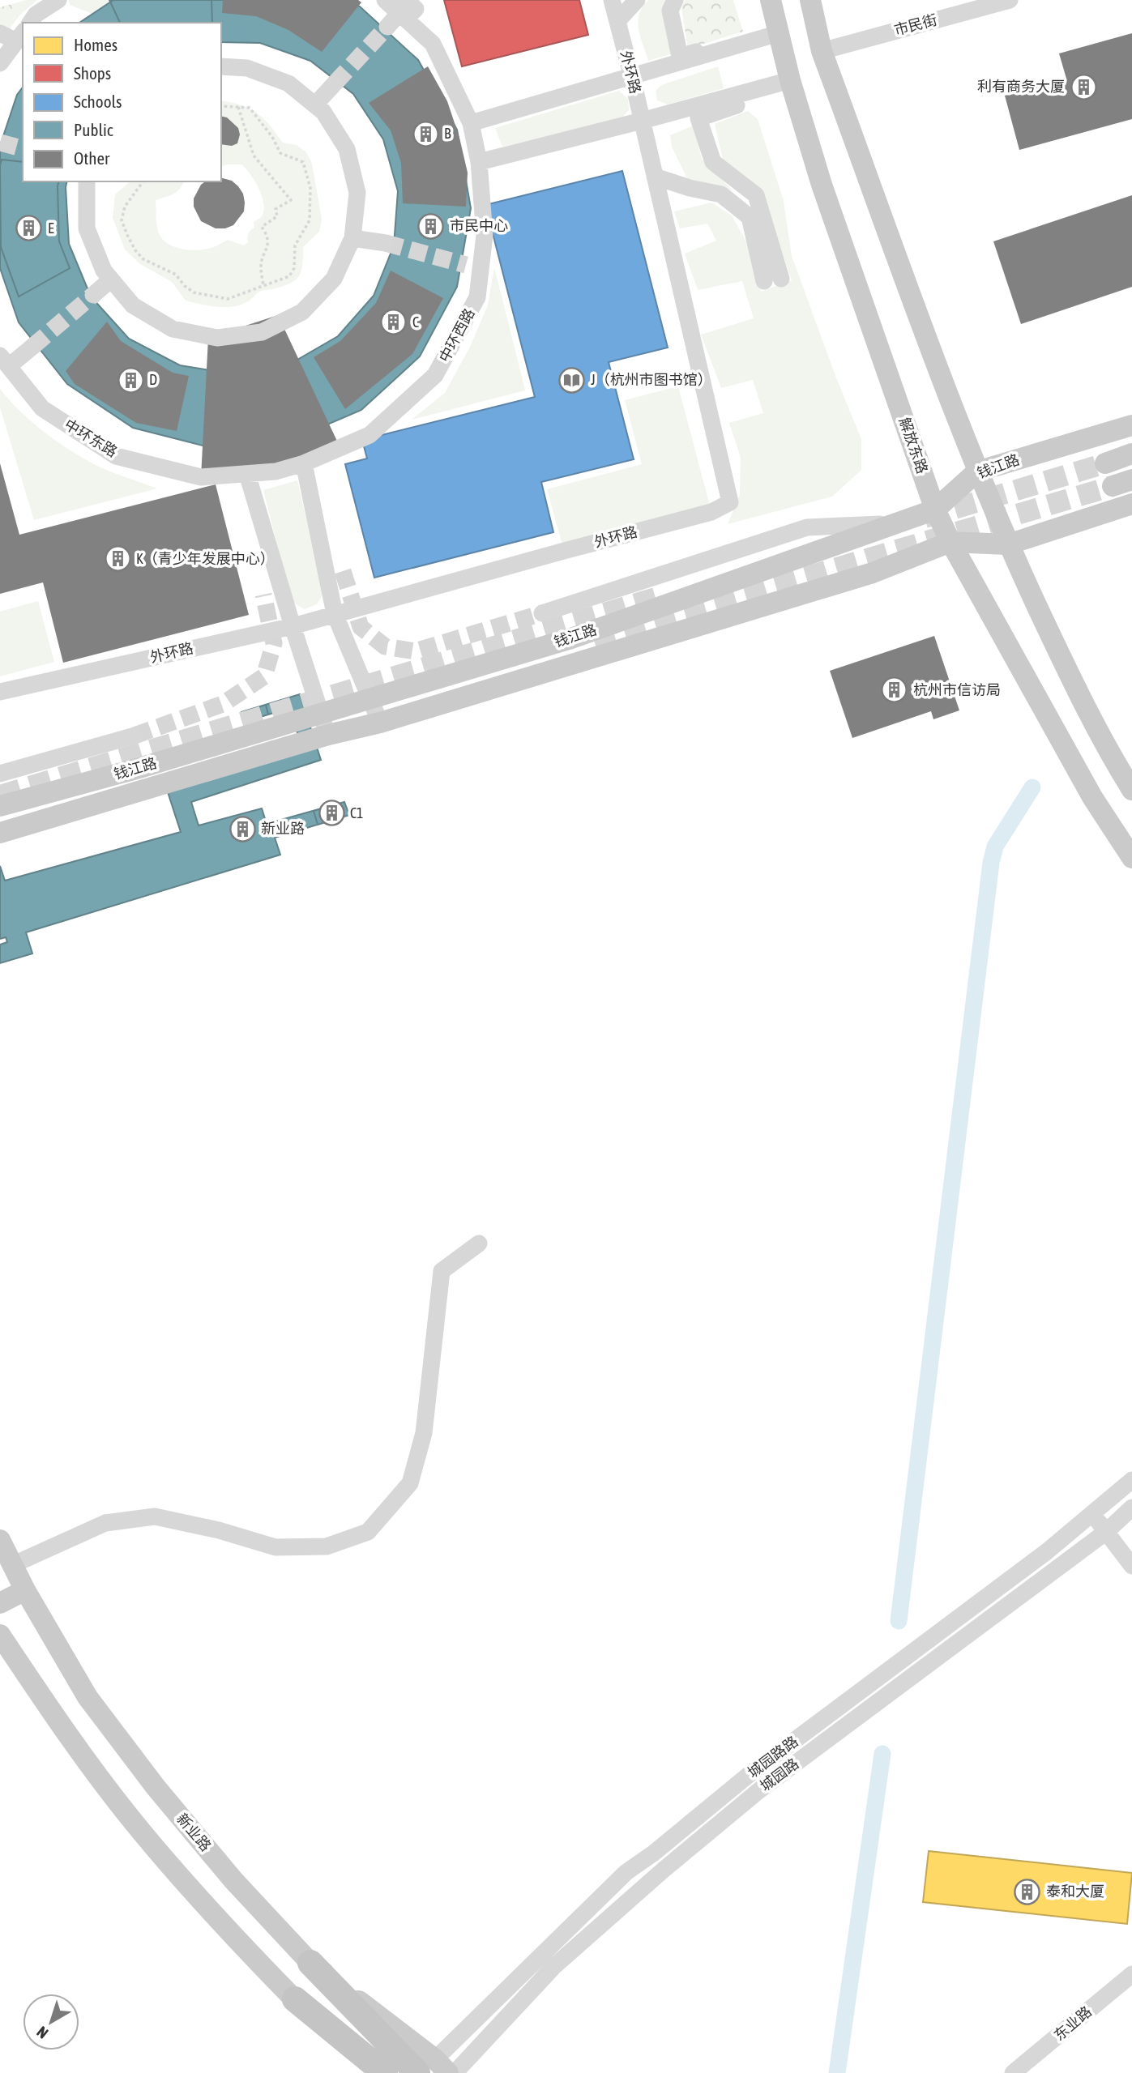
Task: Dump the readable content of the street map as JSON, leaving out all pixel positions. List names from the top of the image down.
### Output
{
  "streets": {
    "main road": ["解放东路", "钱江路", "新业路"],
    "street": [
      "市民街",
      "外环路",
      "中环西路",
      "中环东路",
      "城园路路",
      "城园路",
      "东业路"
    ]
  },
  "crossings": [
    ["中环西路", "中环东路"],
    ["解放东路", "钱江路"]
  ],
  "places": {
    "building": [
      "利有商务大厦",
      "B",
      "市民中心",
      "E",
      "C",
      "D",
      "K（青少年发展中心）",
      "杭州市信访局",
      "C1",
      "新业路",
      "泰和大厦"
    ],
    "library": ["J（杭州市图书馆）"]
  },
  "legend": [
    "Homes",
    "Shops",
    "Schools",
    "Public",
    "Other"
  ],
  "north": "bottom left"
}
